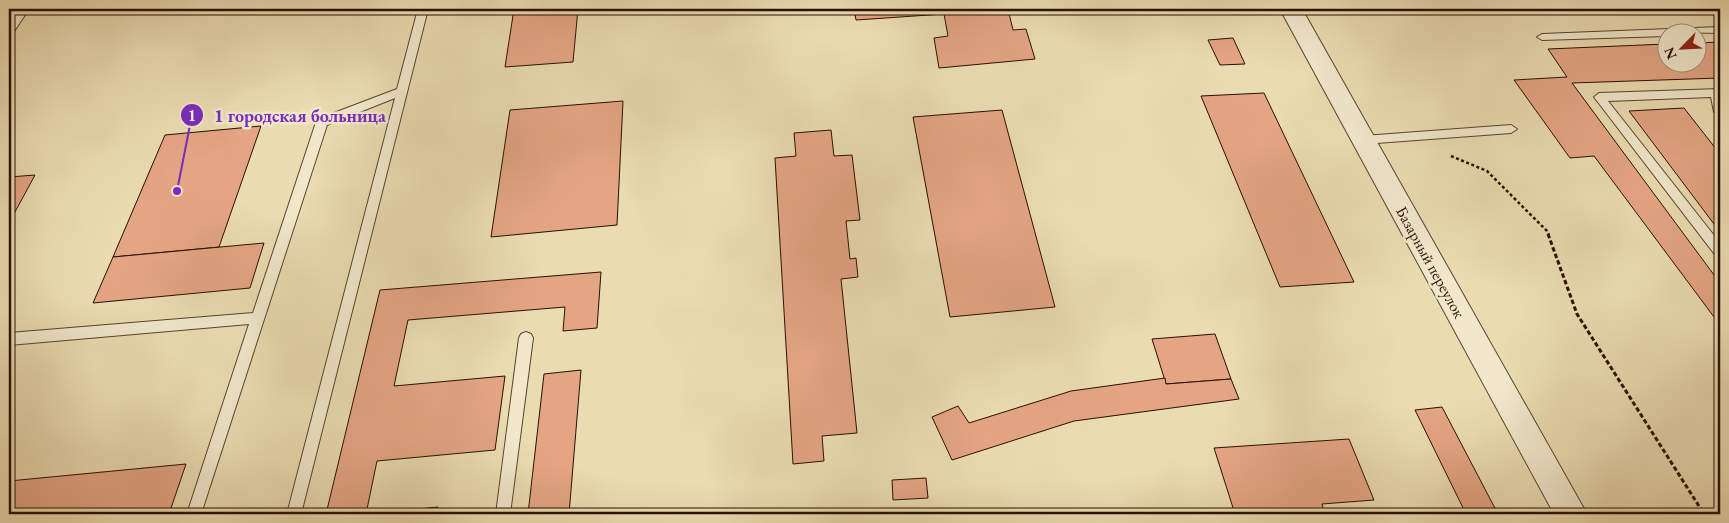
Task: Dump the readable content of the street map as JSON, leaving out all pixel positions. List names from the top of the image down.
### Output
{
  "streets": {
    "street": ["Базарный переулок"]
  },
  "places": ["1 городская больница"],
  "north": "bottom left"
}
